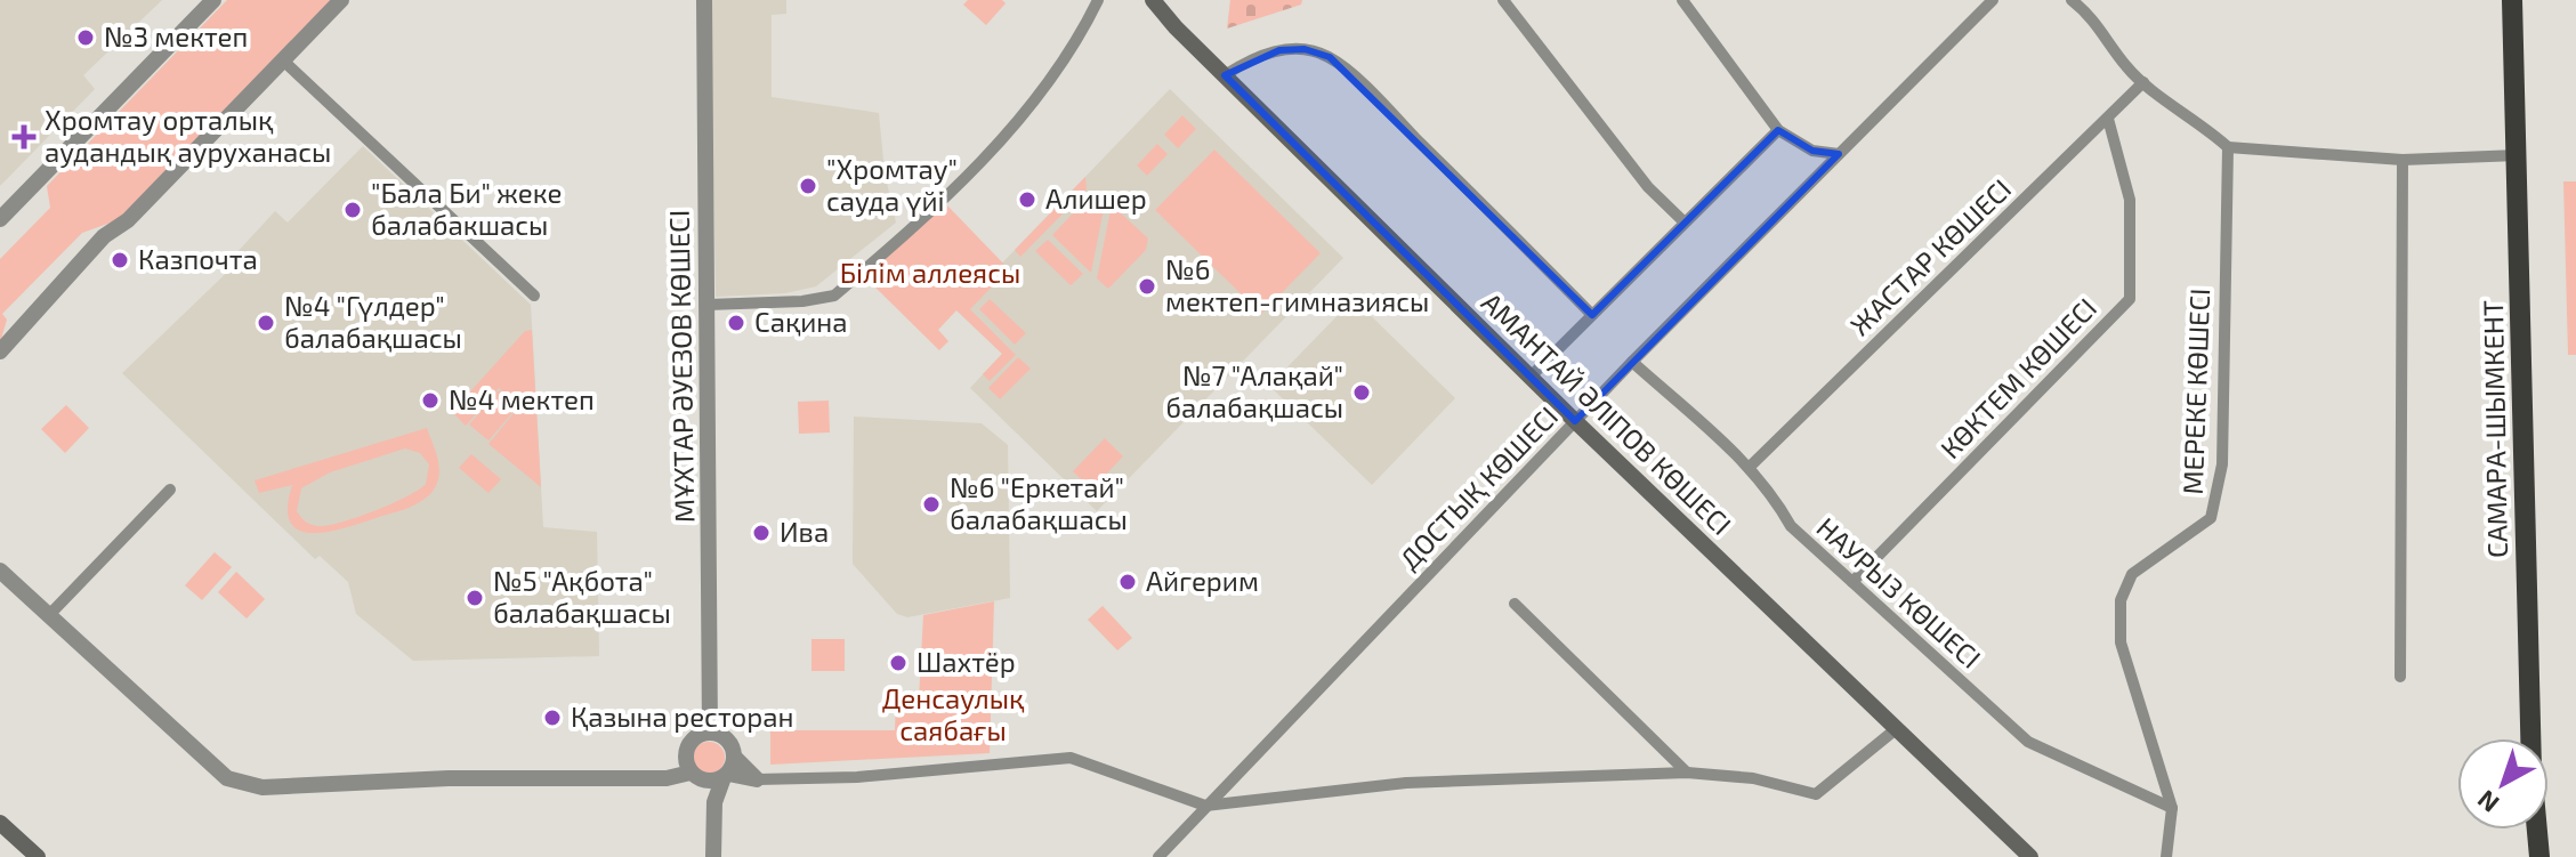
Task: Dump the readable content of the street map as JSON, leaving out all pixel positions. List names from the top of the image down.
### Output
{
  "streets": {
    "highway": ["САМАРА-ШЫМКЕНТ"],
    "main road": ["АМАНТАЙ ӘЛІПОВ КӨШЕСІ"],
    "street": [
      "ЖАСТАР КӨШЕСІ",
      "МҰХТАР ӘУЕЗОВ КӨШЕСІ",
      "КӨКТЕМ КӨШЕСІ",
      "МЕРЕКЕ КӨШЕСІ",
      "ДОСТЫҚ КӨШЕСІ",
      "НАУРЫЗ КӨШЕСІ"
    ]
  },
  "crossings": [
    ["ЖАСТАР КӨШЕСІ", "КӨКТЕМ КӨШЕСІ"],
    ["ЖАСТАР КӨШЕСІ", "НАУРЫЗ КӨШЕСІ"],
    ["КӨКТЕМ КӨШЕСІ", "НАУРЫЗ КӨШЕСІ"],
    ["МЕРЕКЕ КӨШЕСІ", "НАУРЫЗ КӨШЕСІ"],
    ["АМАНТАЙ ӘЛІПОВ КӨШЕСІ", "ДОСТЫҚ КӨШЕСІ"],
    ["ДОСТЫҚ КӨШЕСІ", "НАУРЫЗ КӨШЕСІ"]
  ],
  "parks": ["Білім аллеясы", "Денсаулық саябағы"],
  "places": {
    "other": [
      "№3 мектеп",
      "\"Хромтау\" сауда үйі",
      "Алишер",
      "\"Бала Би\" жеке балабакшасы",
      "Казпочта",
      "№6 мектеп-гимназиясы",
      "№4 \"Гүлдер\" балабақшасы",
      "Сақина",
      "№7 \"Алақай\" балабақшасы",
      "№4 мектеп",
      "№6 \"Еркетай\" балабақшасы",
      "Ива",
      "Айгерим",
      "№5 \"Ақбота\" балабақшасы",
      "Шахтёр",
      "Қазына ресторан"
    ],
    "health": ["Хромтау орталық аудандық ауруханасы"]
  },
  "north": "bottom left"
}
